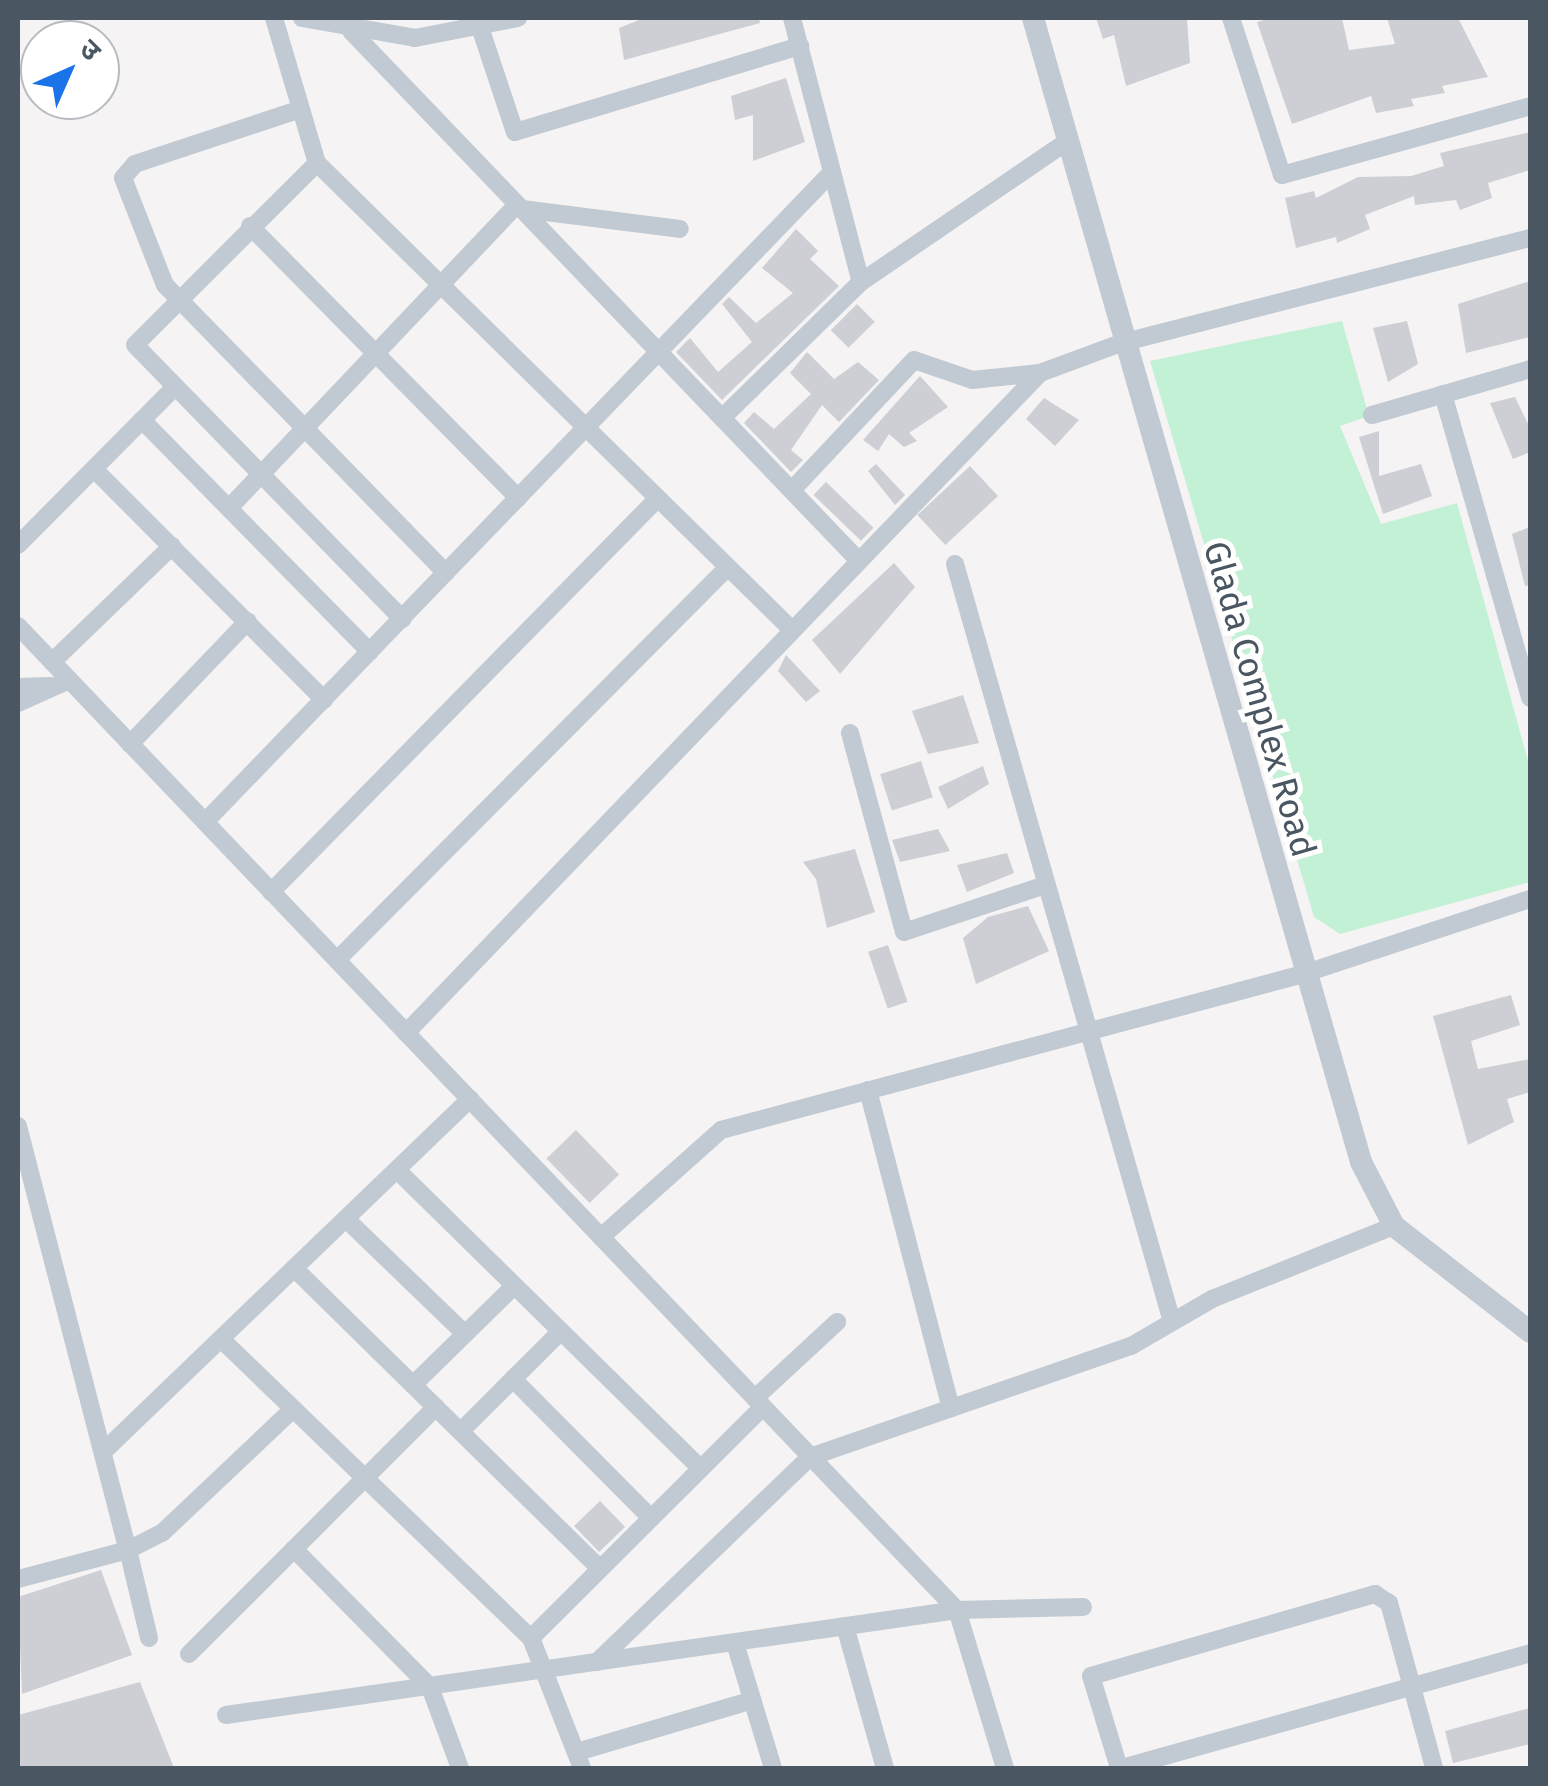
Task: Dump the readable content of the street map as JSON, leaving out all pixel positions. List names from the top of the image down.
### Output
{
  "streets": {
    "street": ["Glada Complex Road"]
  },
  "north": "top right"
}
